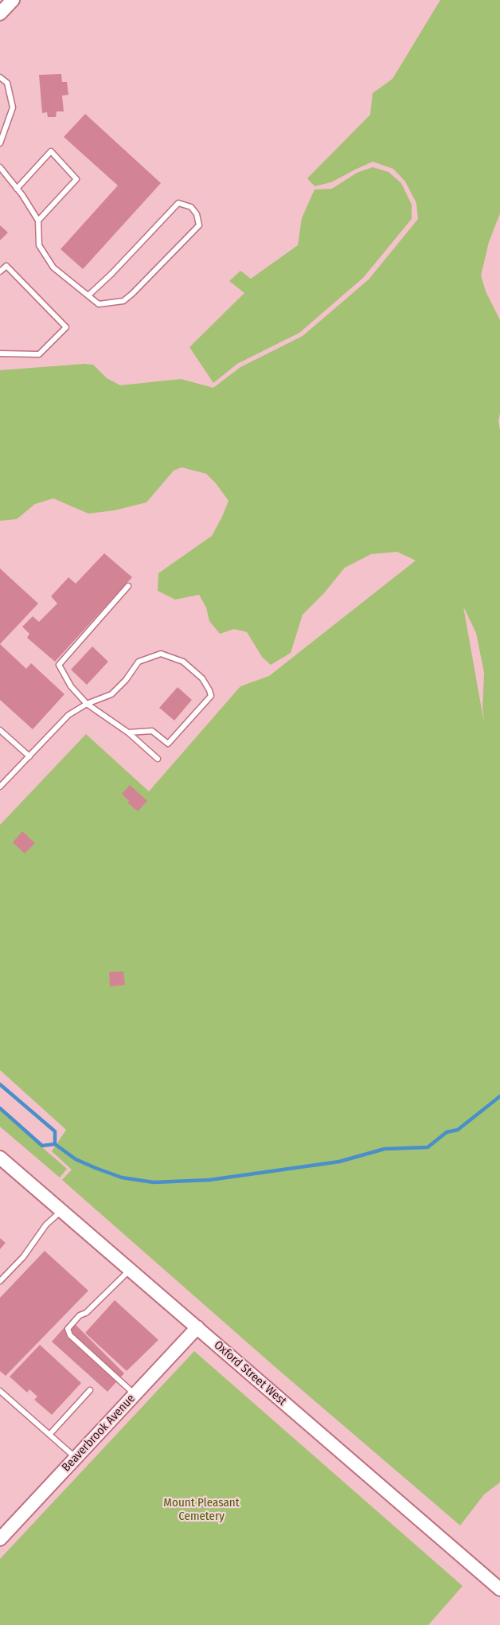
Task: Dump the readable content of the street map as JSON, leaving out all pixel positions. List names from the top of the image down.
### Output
{
  "streets": {
    "main road": ["Oxford Street West", "Beaverbrook Avenue"]
  },
  "crossings": [
    ["Oxford Street West", "Beaverbrook Avenue"]
  ],
  "parks": ["Mount Pleasant Cemetery"]
}
